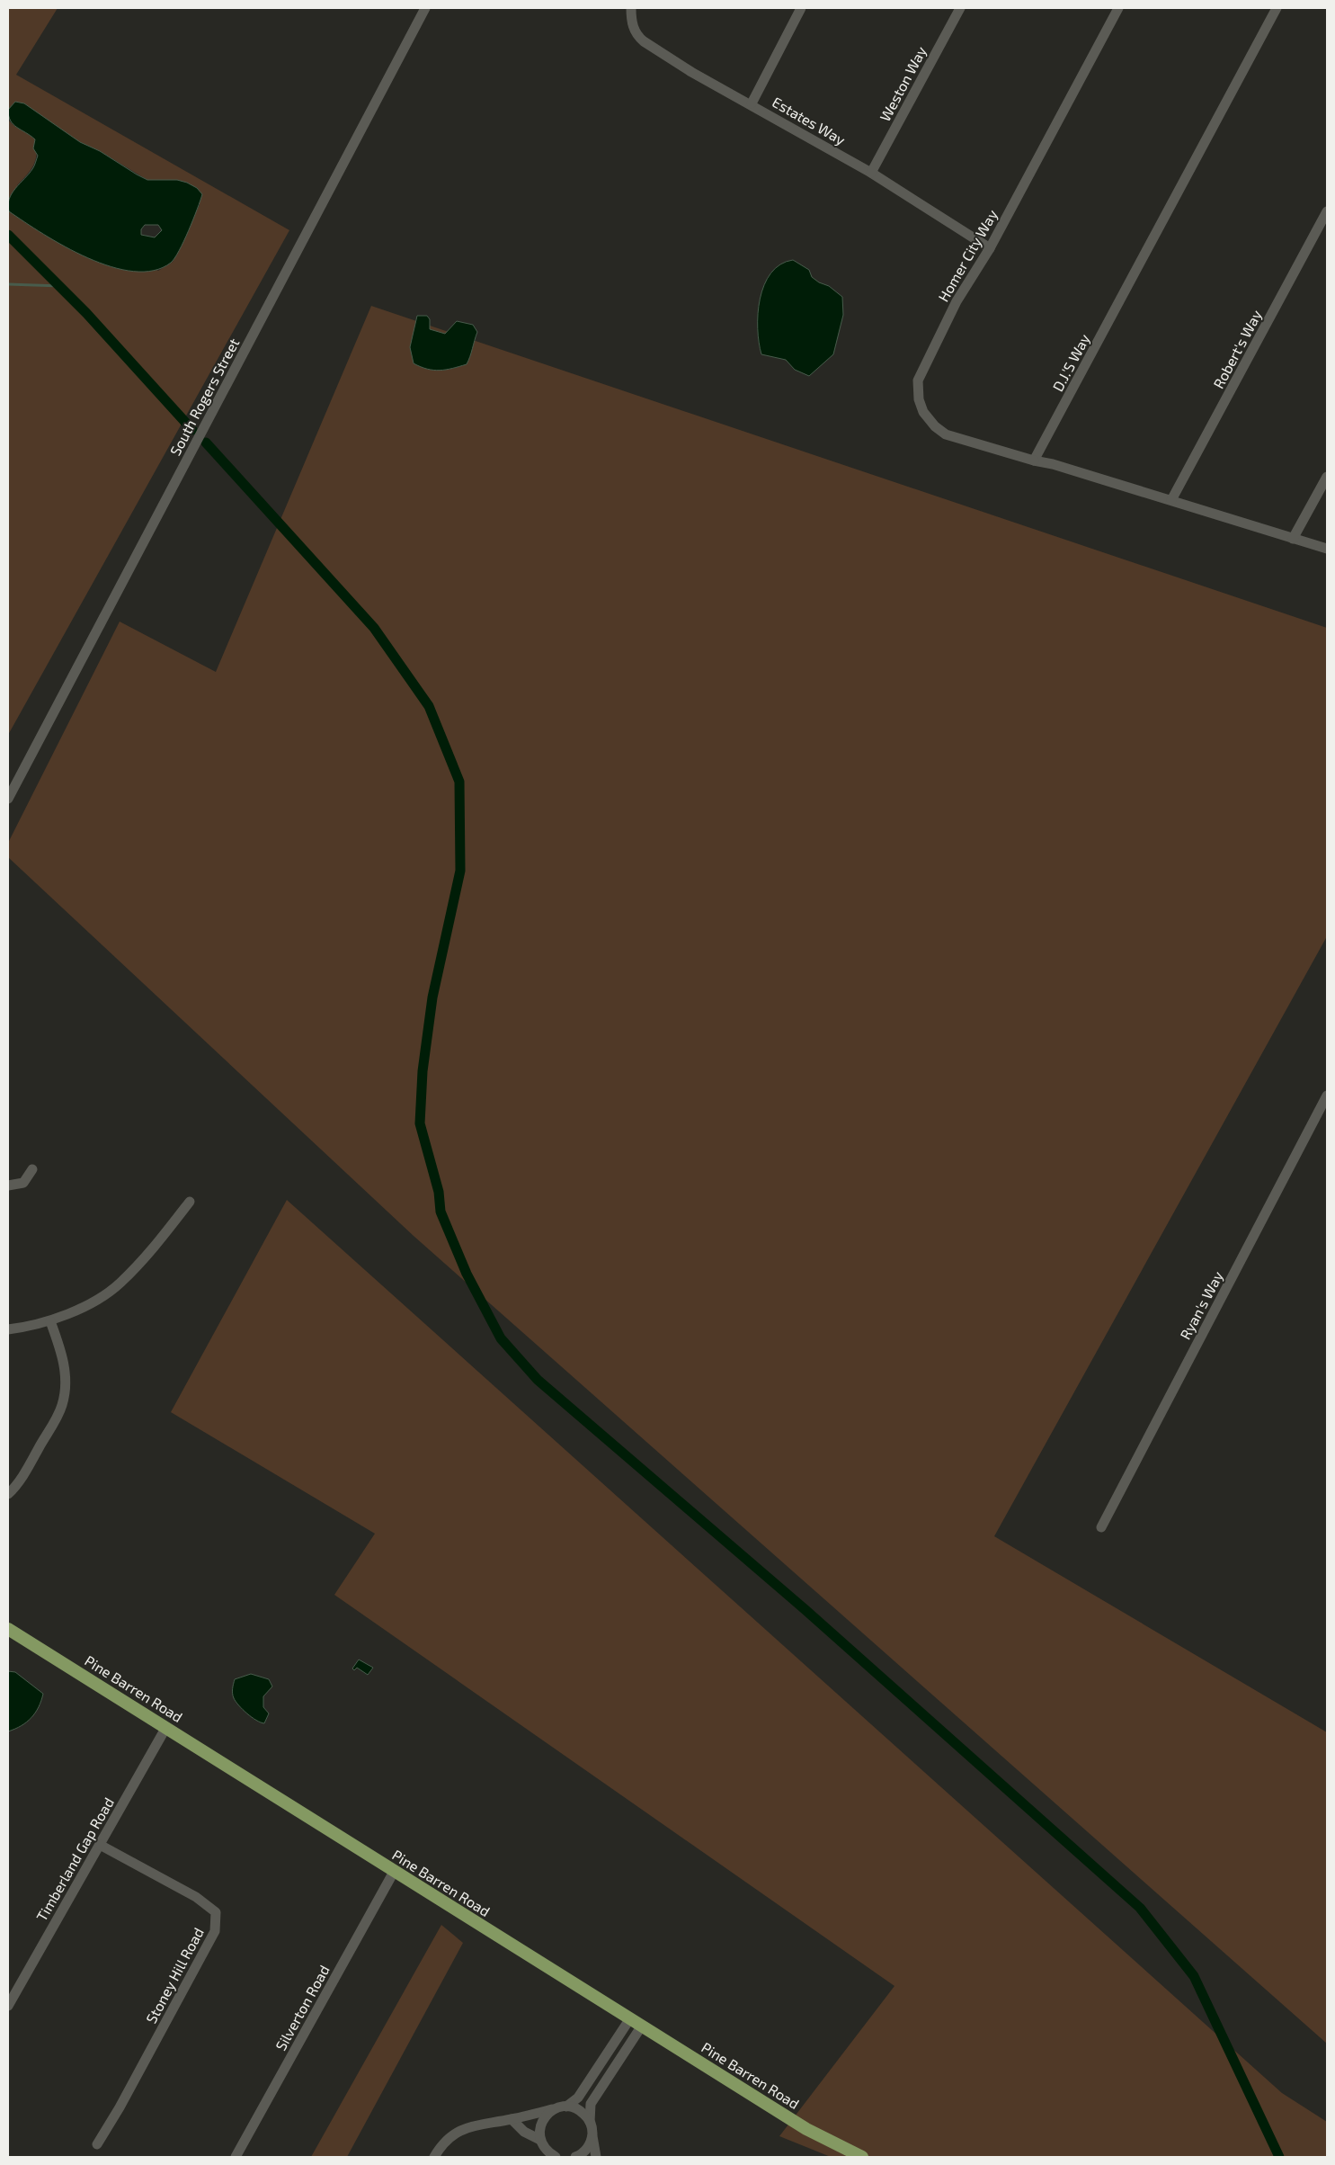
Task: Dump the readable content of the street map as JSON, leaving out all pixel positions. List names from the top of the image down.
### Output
{
  "streets": {
    "main road": ["Pine Barren Road"],
    "street": [
      "Weston Way",
      "Estates Way",
      "Homer City Way",
      "Robert's Way",
      "D.J.'S Way",
      "South Rogers Street",
      "Ryan's Way",
      "Timberland Gap Road",
      "Stoney Hill Road",
      "Silverton Road"
    ]
  },
  "crossings": [
    ["Weston Way", "Estates Way"],
    ["Estates Way", "Homer City Way"],
    ["Homer City Way", "D.J.'S Way"],
    ["Pine Barren Road", "Timberland Gap Road"],
    ["Pine Barren Road", "Silverton Road"],
    ["Timberland Gap Road", "Stoney Hill Road"]
  ]
}
